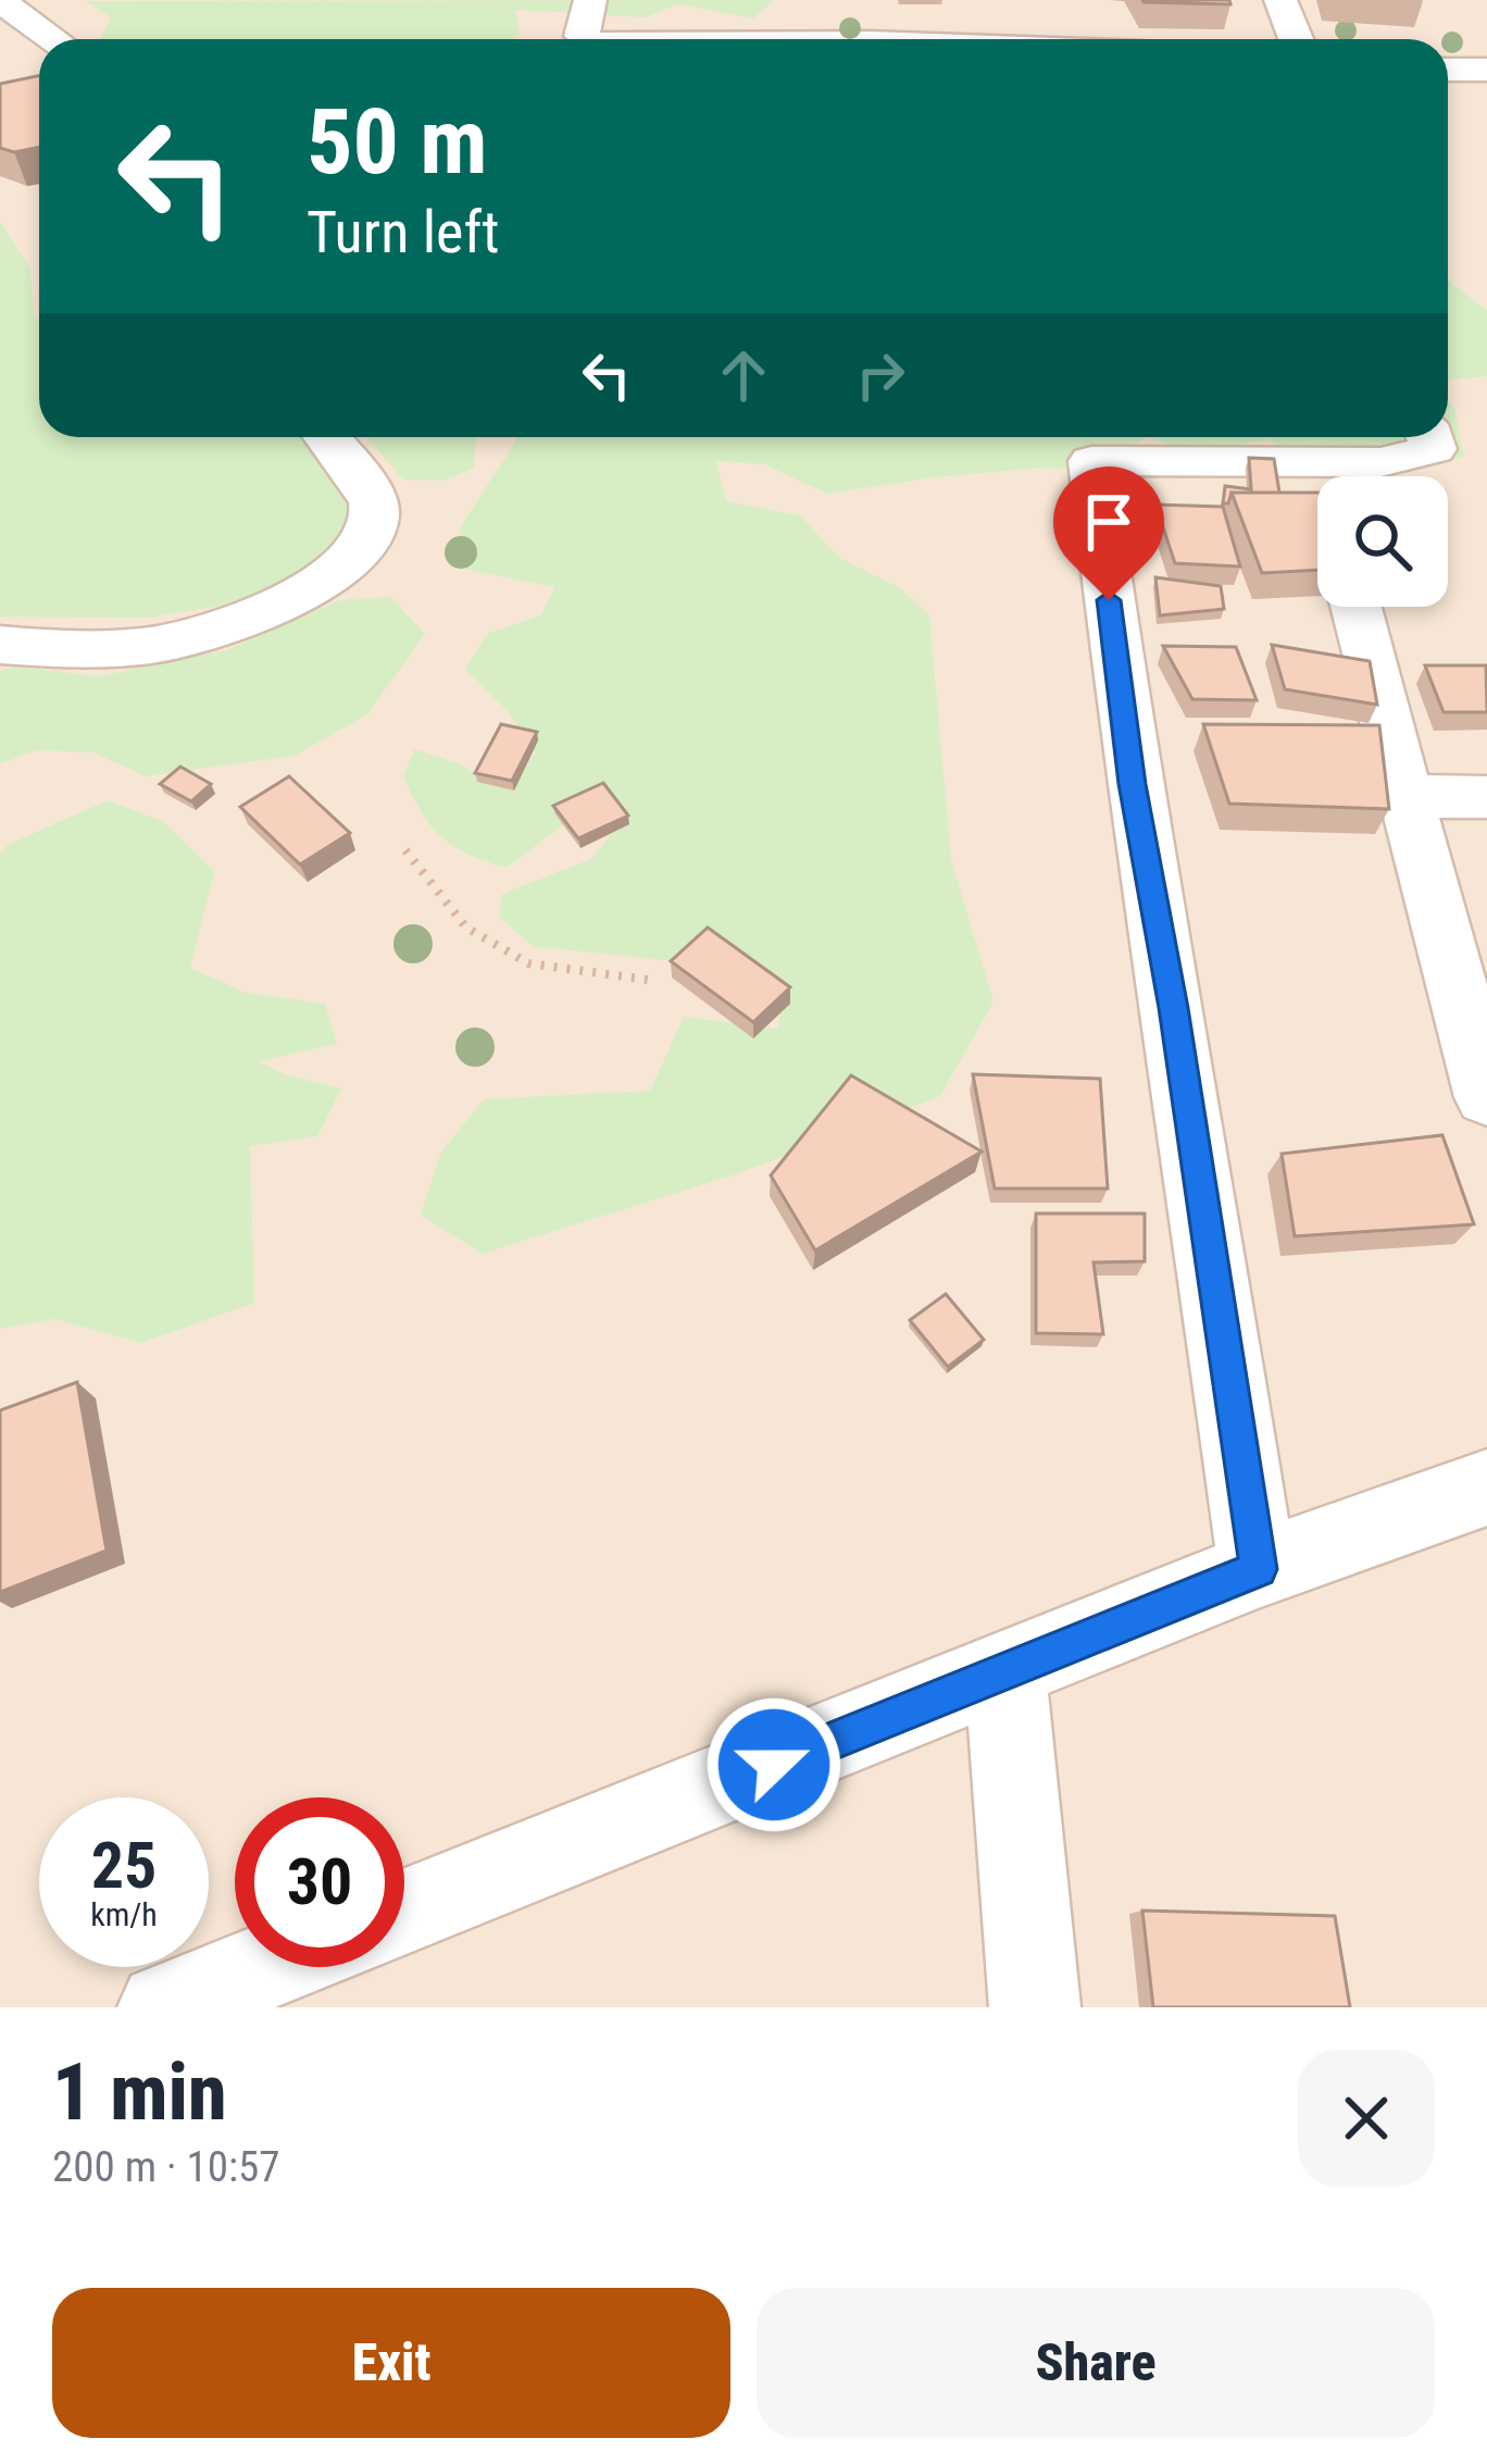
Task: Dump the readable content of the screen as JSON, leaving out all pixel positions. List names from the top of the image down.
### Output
{
  "page": {
    "turn": ["50 m", "Turn left"],
    "speed": "25 km/h",
    "limit": "30",
    "heading": ["1 min", "200 m · 10:57"],
    "buttons": ["Exit", "Share"]
  }
}
